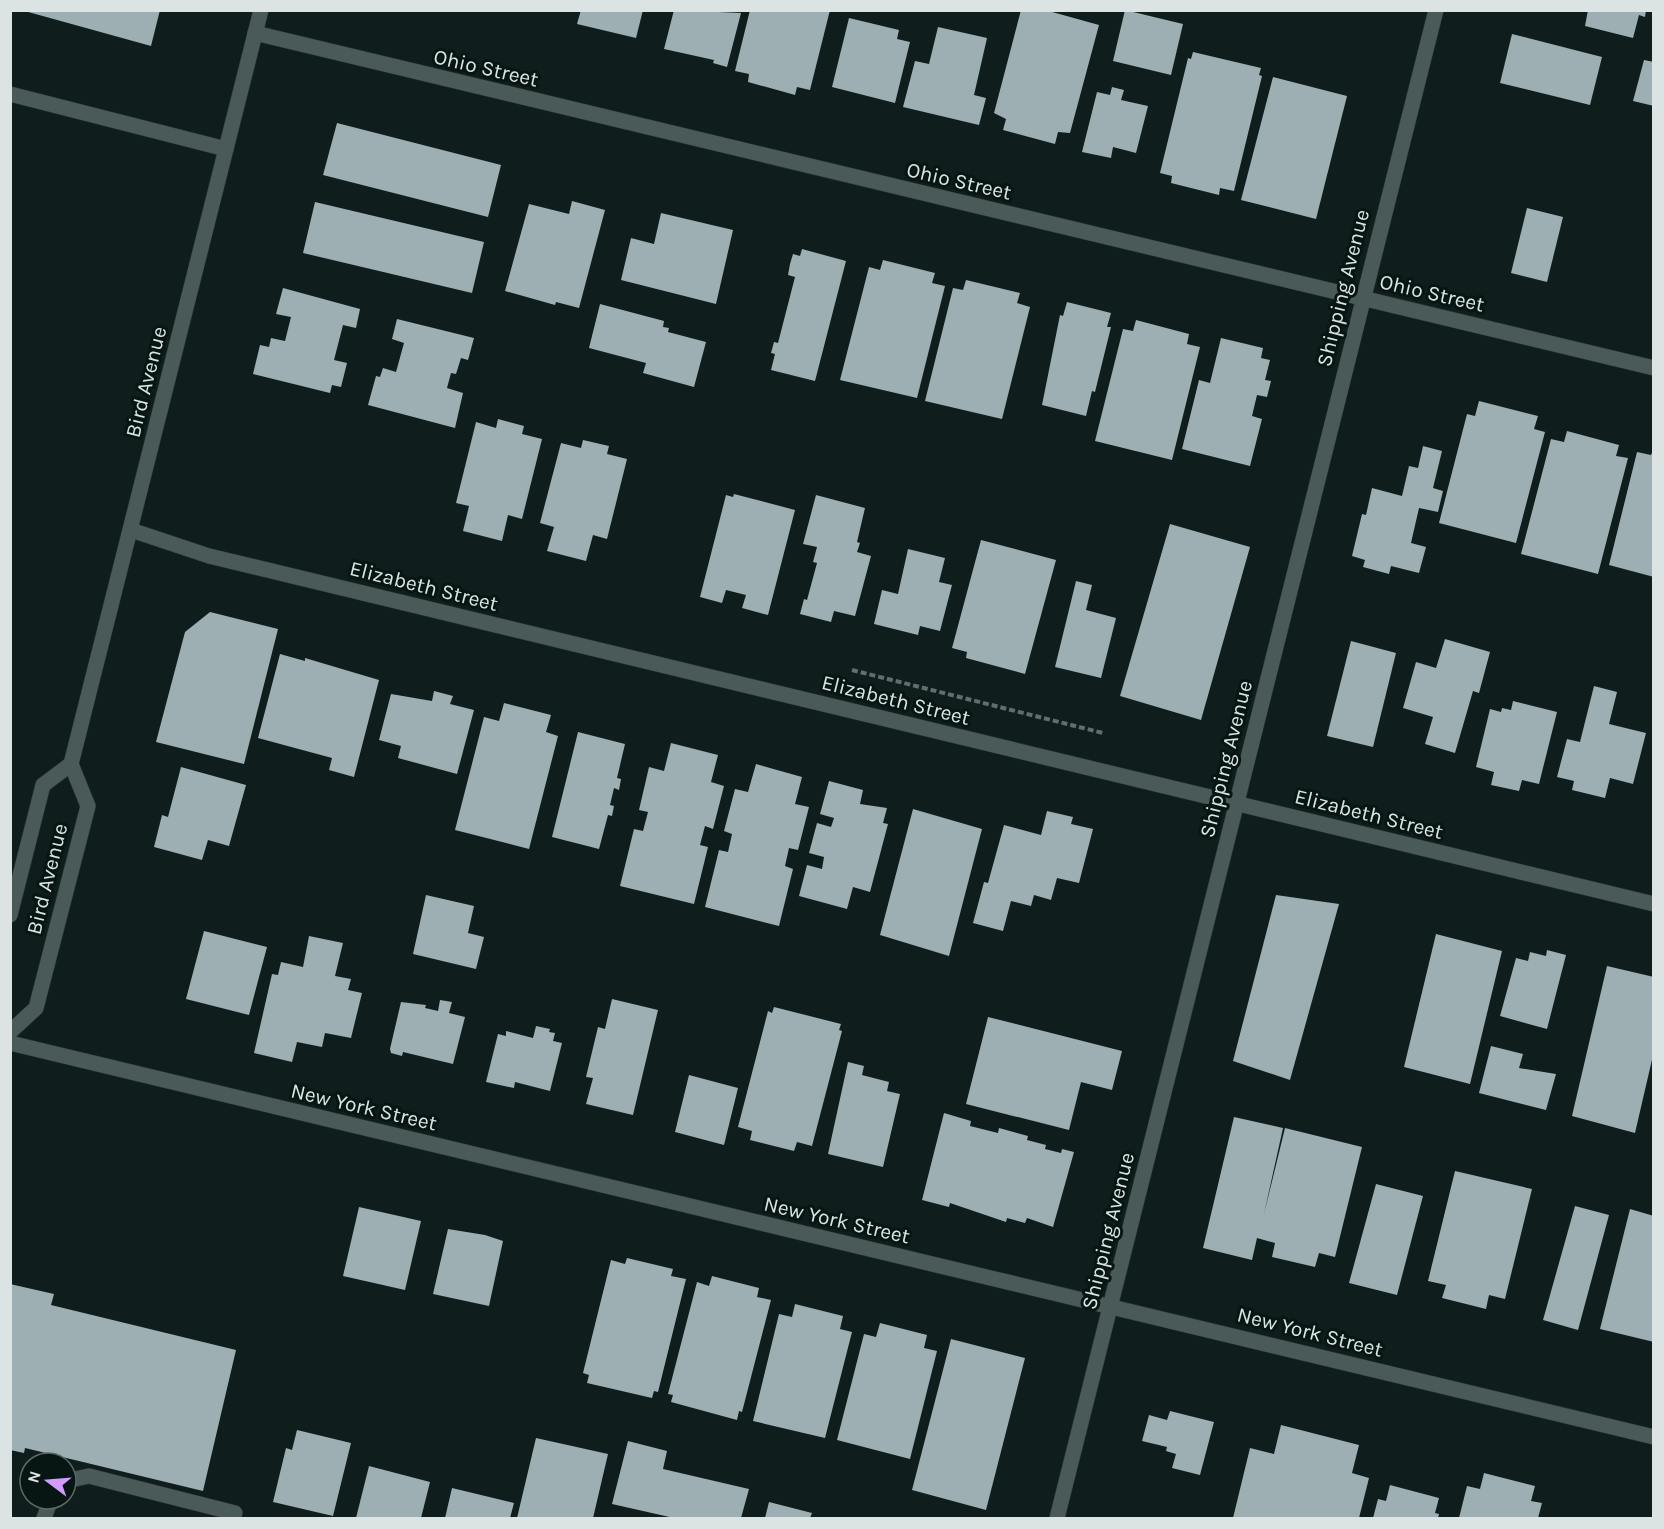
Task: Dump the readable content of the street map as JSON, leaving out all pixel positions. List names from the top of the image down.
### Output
{
  "streets": {
    "street": [
      "Ohio Street",
      "Shipping Avenue",
      "Bird Avenue",
      "Elizabeth Street",
      "New York Street"
    ]
  },
  "crossings": [
    ["Ohio Street", "Shipping Avenue"],
    ["Ohio Street", "Bird Avenue"],
    ["Shipping Avenue", "Elizabeth Street"],
    ["Shipping Avenue", "New York Street"],
    ["Bird Avenue", "Elizabeth Street"]
  ],
  "north": "left"
}
